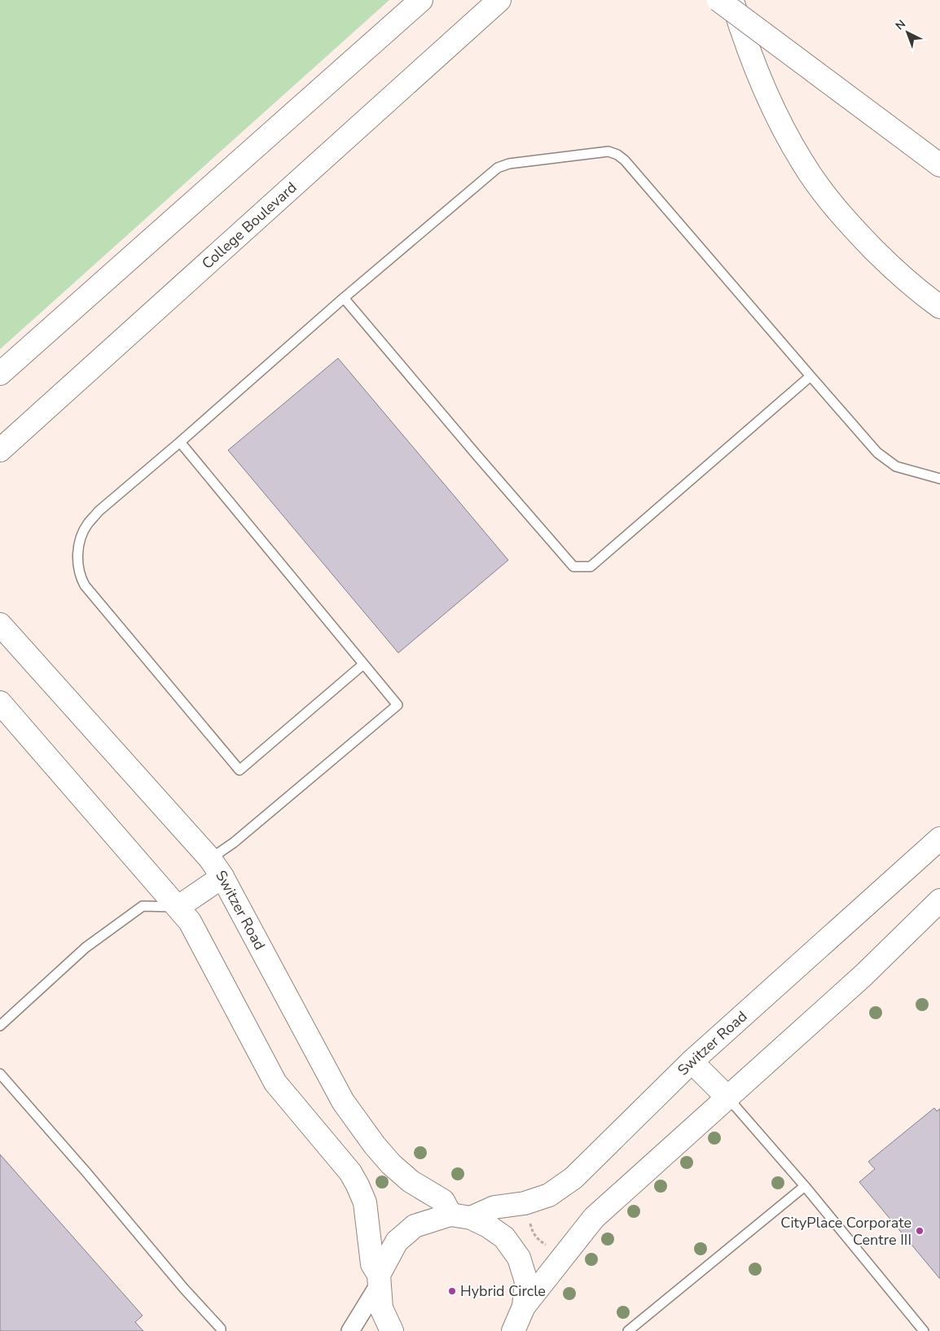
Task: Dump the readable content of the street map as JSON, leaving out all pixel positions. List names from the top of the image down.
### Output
{
  "streets": {
    "main road": ["College Boulevard", "Switzer Road"]
  },
  "places": ["CityPlace Corporate Centre III", "Hybrid Circle"],
  "north": "top left"
}
